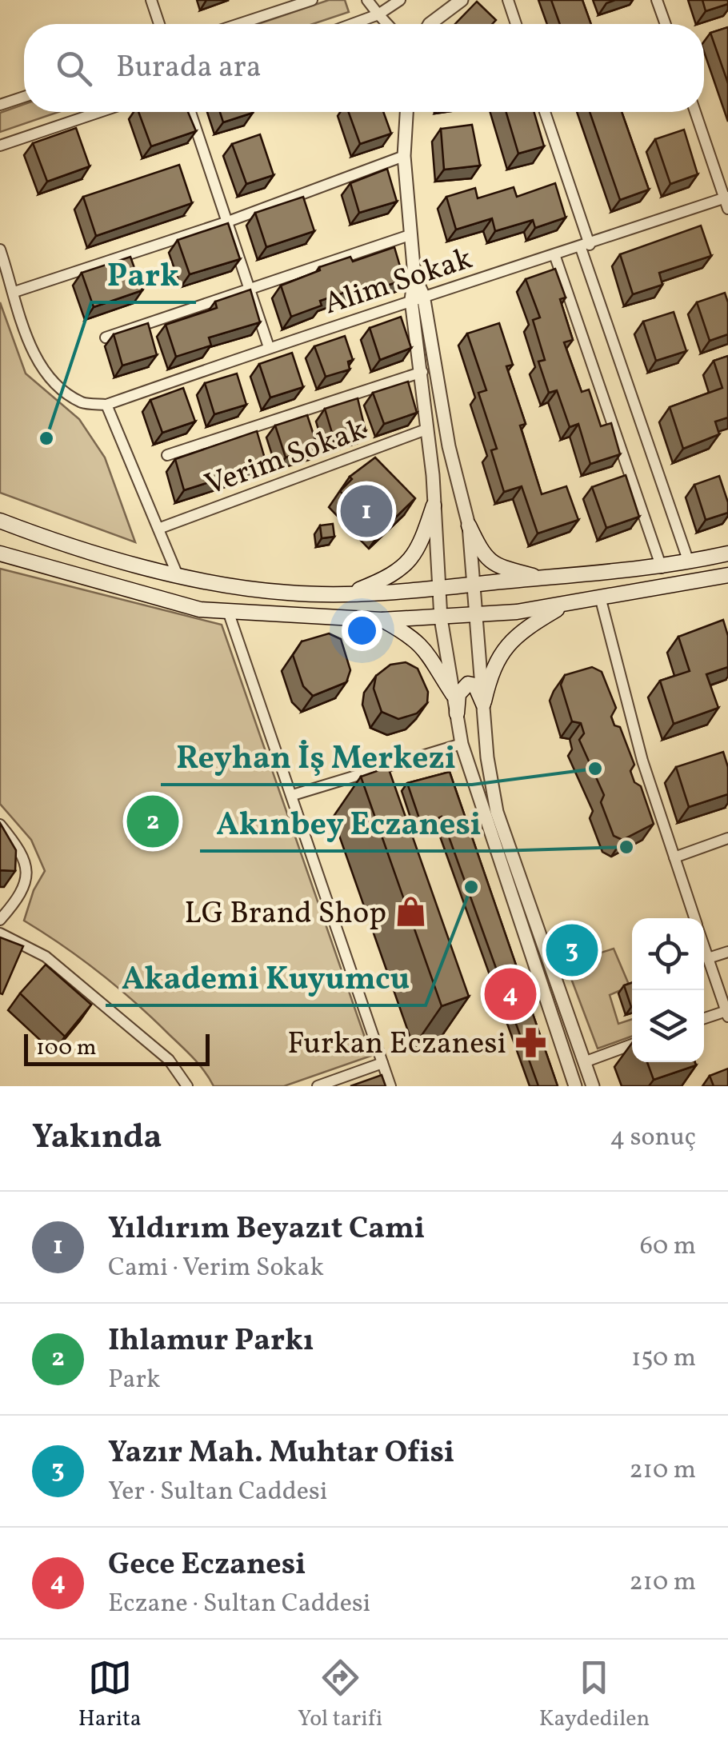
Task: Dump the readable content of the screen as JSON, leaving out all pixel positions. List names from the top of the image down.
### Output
{
  "streets": {
    "street": ["Alim Sokak", "Verim Sokak"]
  },
  "places": {
    "other": [
      "Park",
      "Reyhan İş Merkezi",
      "Akınbey Eczanesi",
      "Akademi Kuyumcu"
    ],
    "shop": ["LG Brand Shop"],
    "pharmacy": ["Furkan Eczanesi"]
  },
  "scale_bar": "100 m",
  "page": {
    "search": "Burada ara",
    "pins": [
      "1",
      "2",
      "3",
      "4"
    ],
    "scale": "100 m",
    "heading": ["Yakında", "4 sonuç"],
    "list": [
      {
        "mark": "1",
        "name": "Yıldırım Beyazıt Cami",
        "note": "Cami · Verim Sokak",
        "value": "60 m"
      },
      {
        "mark": "2",
        "name": "Ihlamur Parkı",
        "note": "Park",
        "value": "150 m"
      },
      {
        "mark": "3",
        "name": "Yazır Mah. Muhtar Ofisi",
        "note": "Yer · Sultan Caddesi",
        "value": "210 m"
      },
      {
        "mark": "4",
        "name": "Gece Eczanesi",
        "note": "Eczane · Sultan Caddesi",
        "value": "210 m"
      }
    ],
    "nav": ["Harita", "Yol tarifi", "Kaydedilen"]
  }
}
